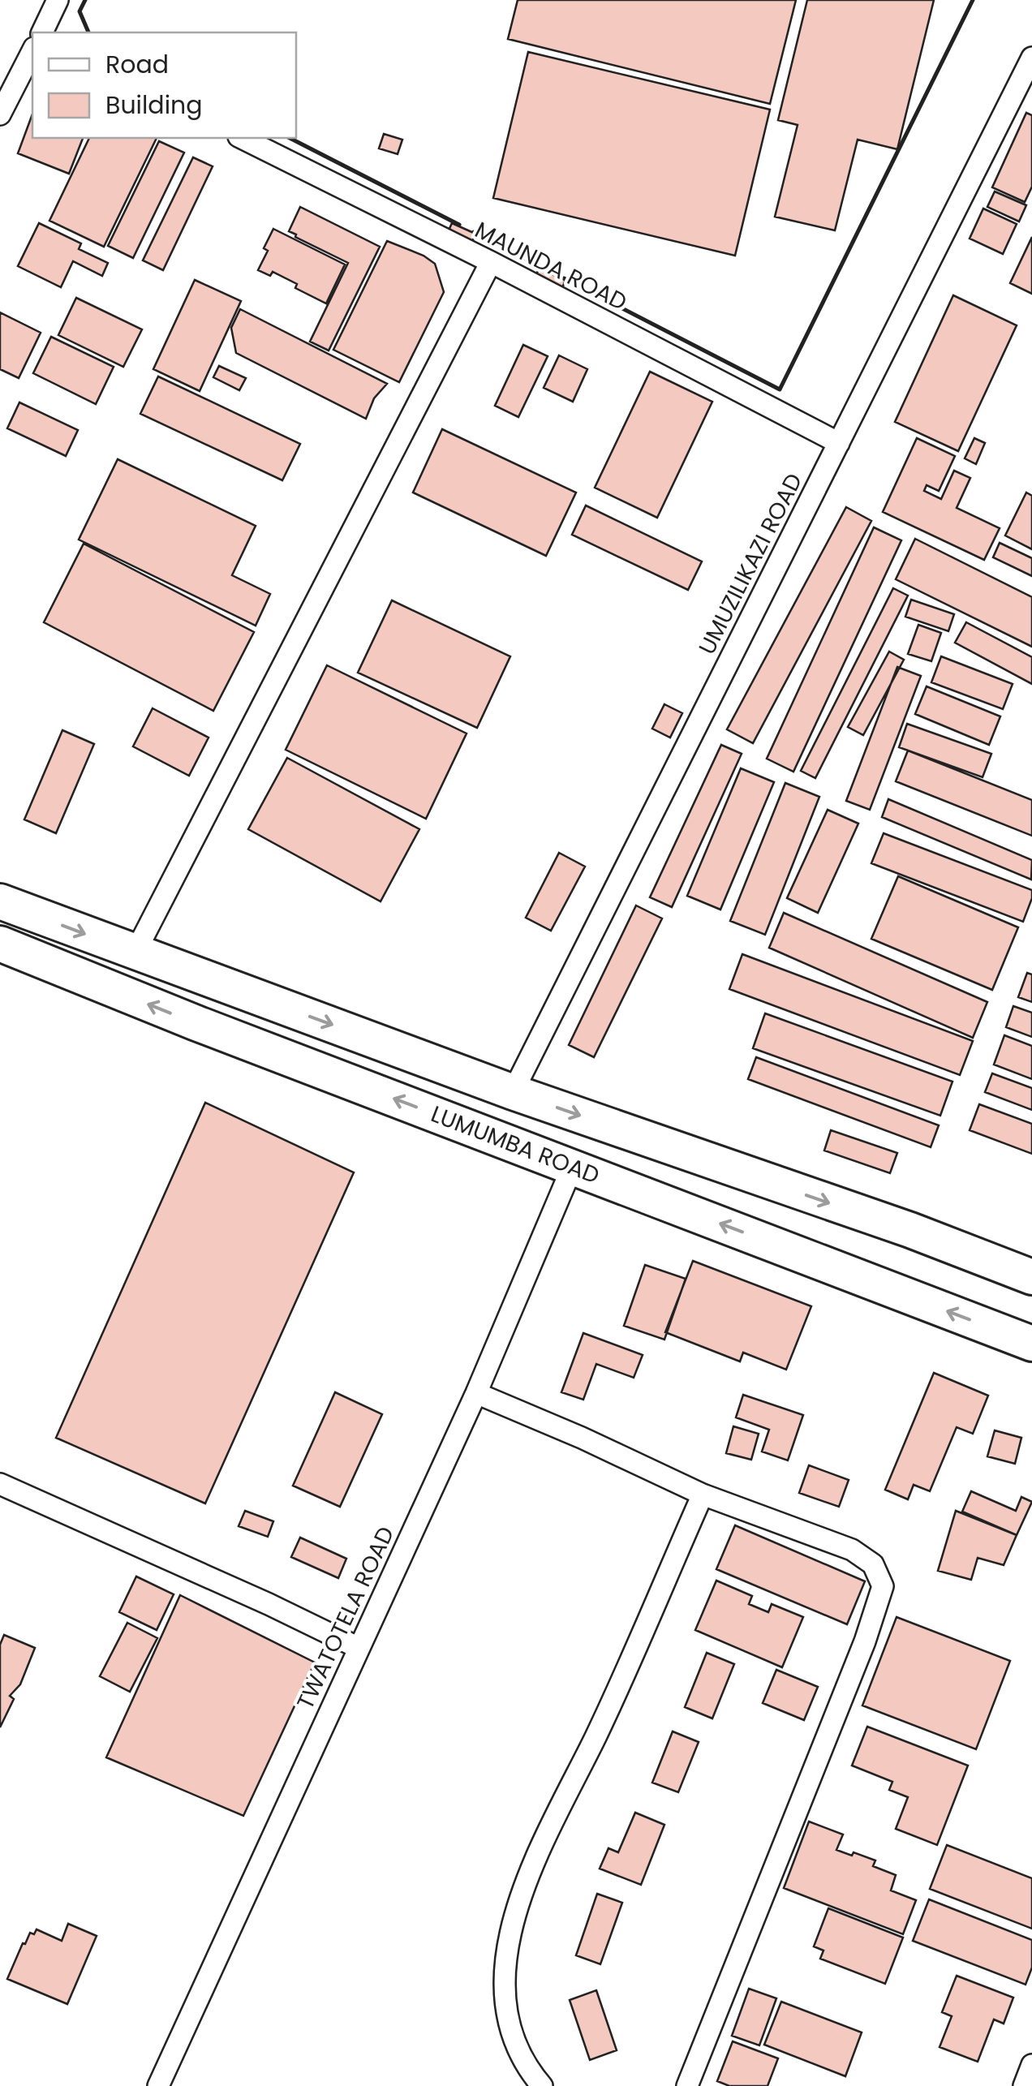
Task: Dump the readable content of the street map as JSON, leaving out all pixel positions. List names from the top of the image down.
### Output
{
  "streets": {
    "main road": ["LUMUMBA ROAD"],
    "street": ["MAUNDA ROAD", "UMUZILIKAZI ROAD", "TWATOTELA ROAD"]
  },
  "crossings": [
    ["MAUNDA ROAD", "UMUZILIKAZI ROAD"],
    ["LUMUMBA ROAD", "TWATOTELA ROAD"]
  ],
  "legend": ["Road", "Building"]
}
